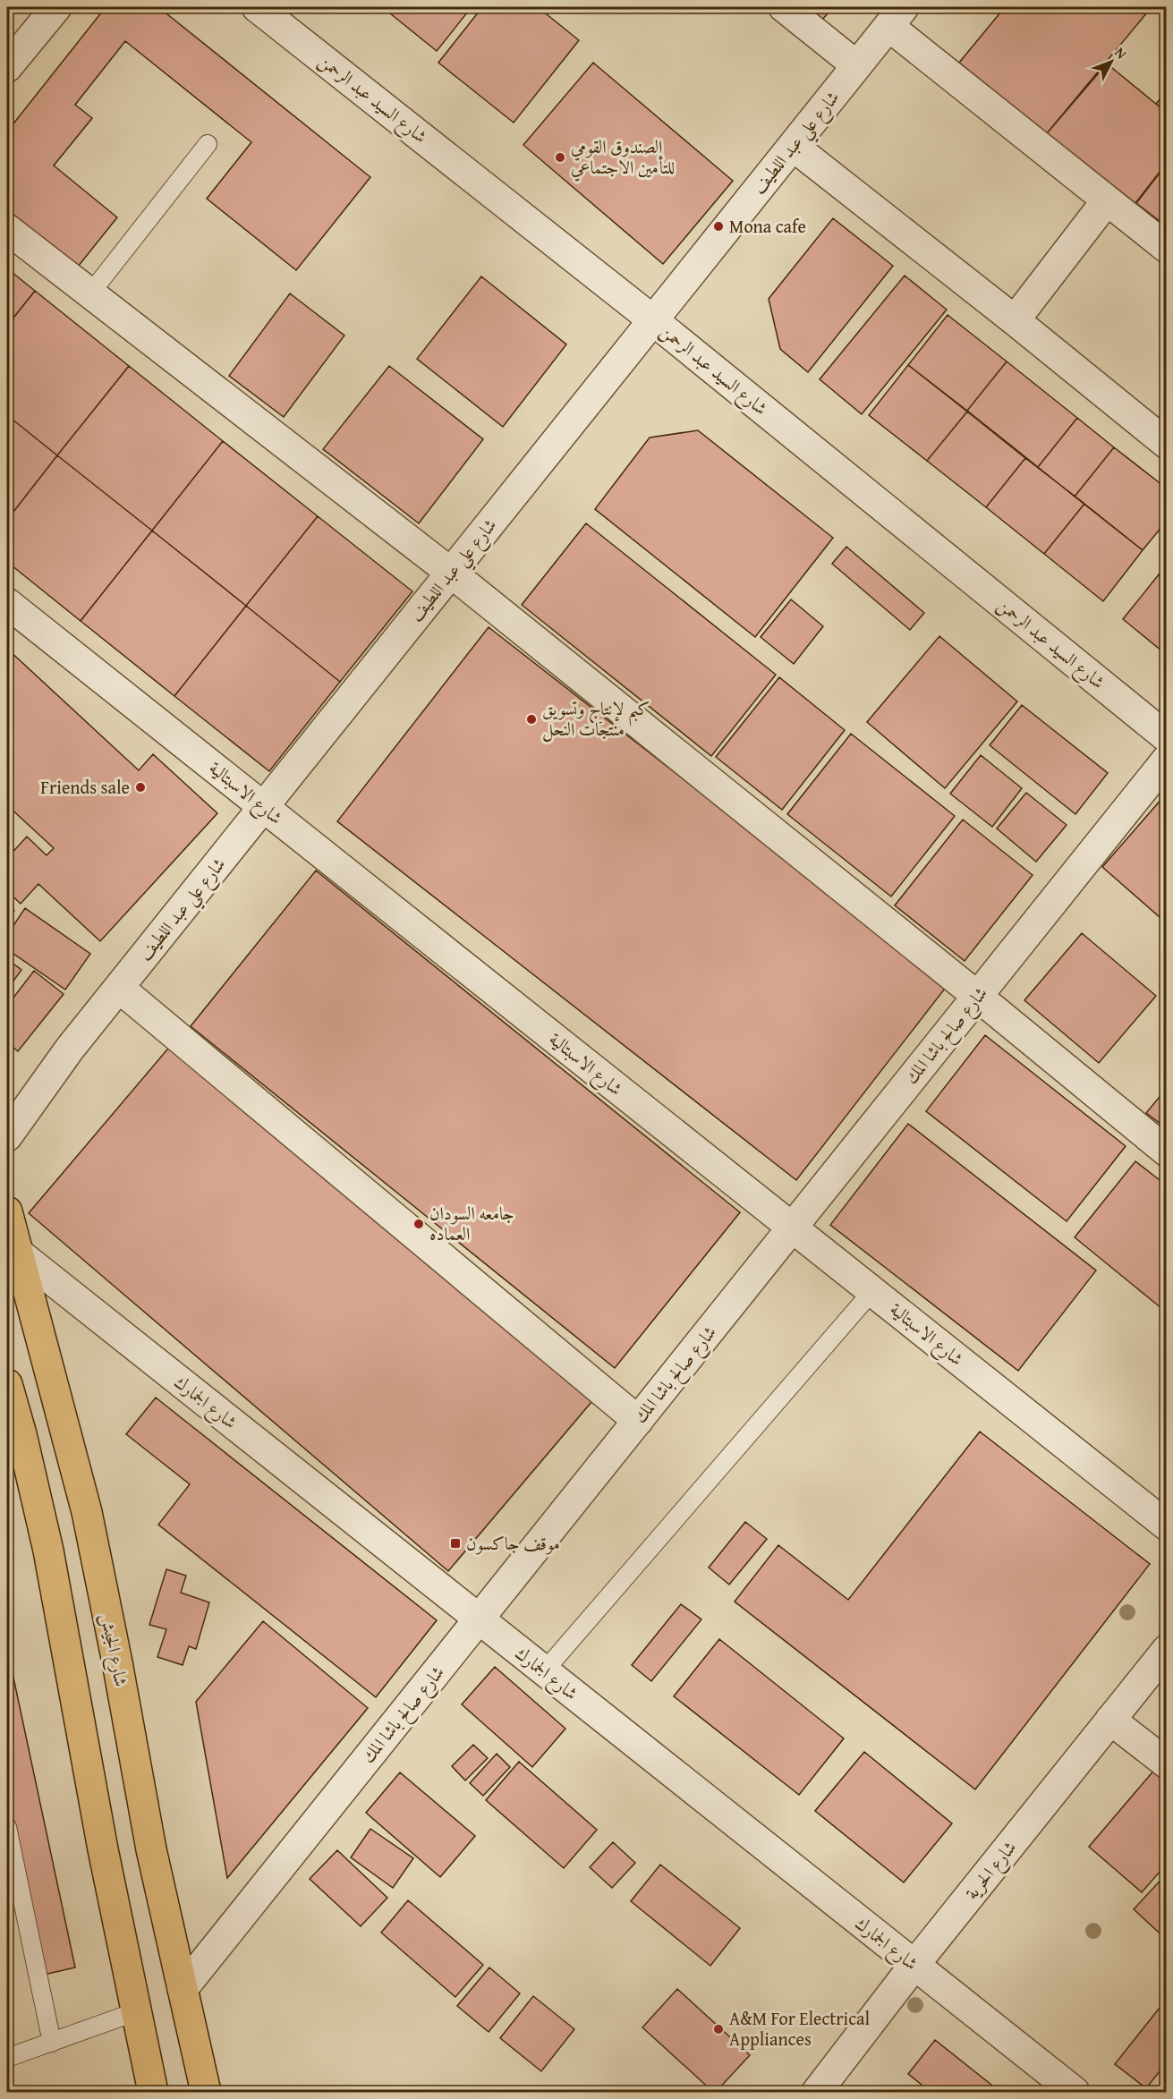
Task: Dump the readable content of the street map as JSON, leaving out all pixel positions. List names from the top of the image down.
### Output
{
  "streets": {
    "highway": ["شارع الجيش"],
    "street": [
      "شارع السيد عبد الرحمن",
      "شارع علي عبد اللطيف",
      "شارع الاسبتالية",
      "شارع صالح باشا المك",
      "شارع الجمارك",
      "شارع الحرية"
    ]
  },
  "crossings": [
    ["شارع السيد عبد الرحمن", "شارع علي عبد اللطيف"],
    ["شارع علي عبد اللطيف", "شارع الاسبتالية"],
    ["شارع الاسبتالية", "شارع صالح باشا المك"],
    ["شارع صالح باشا المك", "شارع الجمارك"],
    ["شارع صالح باشا المك", "شارع الجيش"],
    ["شارع الجمارك", "شارع الجيش"],
    ["شارع الجمارك", "شارع الحرية"]
  ],
  "places": {
    "other": [
      "الصندوق القومي للتأمين الاجتماعي",
      "Mona cafe",
      "كبم لإنتاج وتسويق منتجات النحل",
      "Friends sale",
      "جامعه السودان العماده",
      "A&M For Electrical Appliances"
    ],
    "transit": ["موقف جاكسون"]
  },
  "north": "top right"
}
